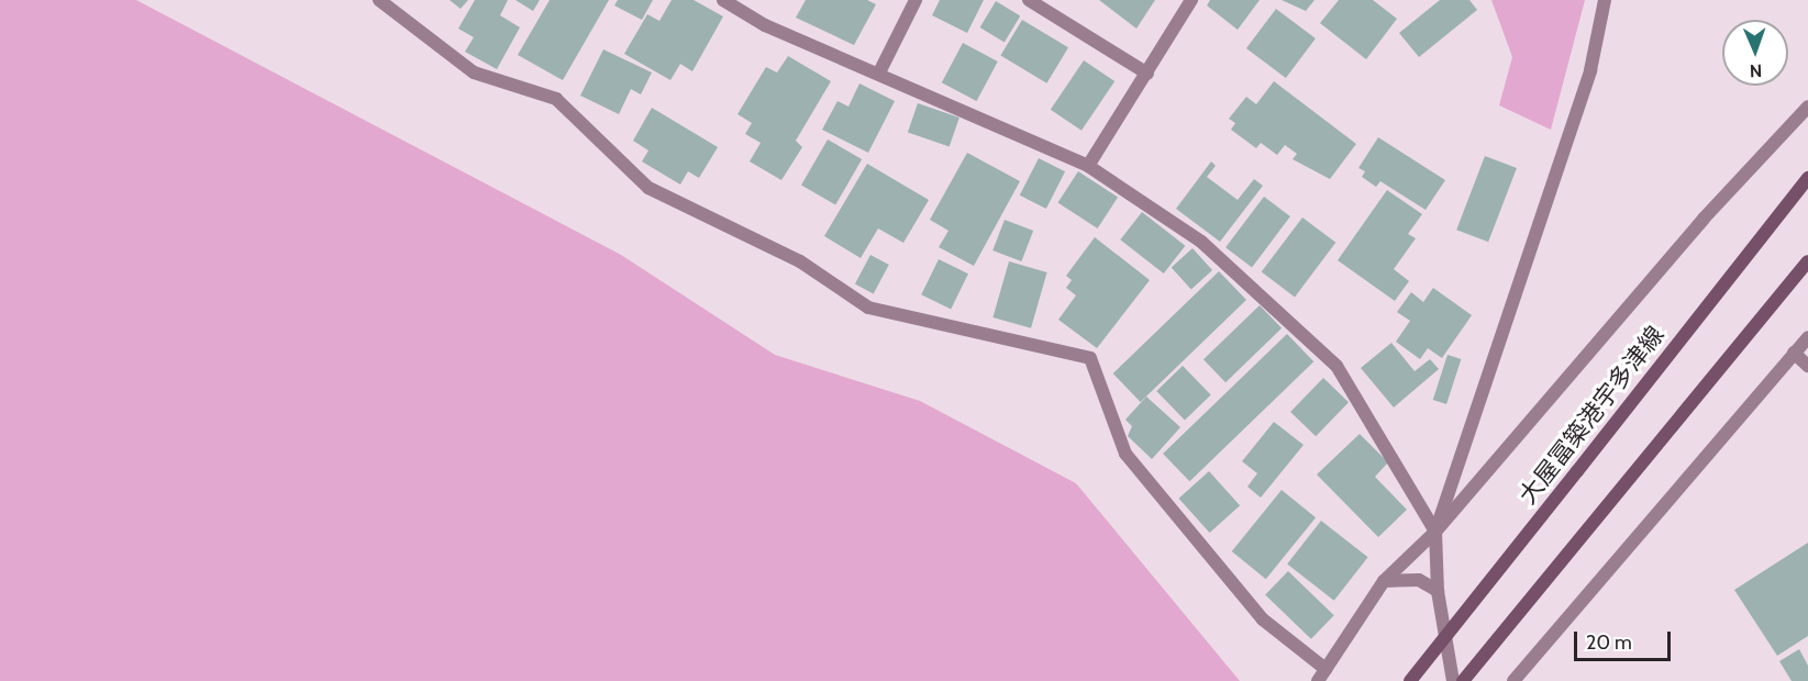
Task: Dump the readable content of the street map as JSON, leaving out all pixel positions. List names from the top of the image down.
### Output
{
  "streets": {
    "main road": ["大屋冨築港宇多津線"]
  },
  "scale_bar": "20 m",
  "north": "bottom"
}
